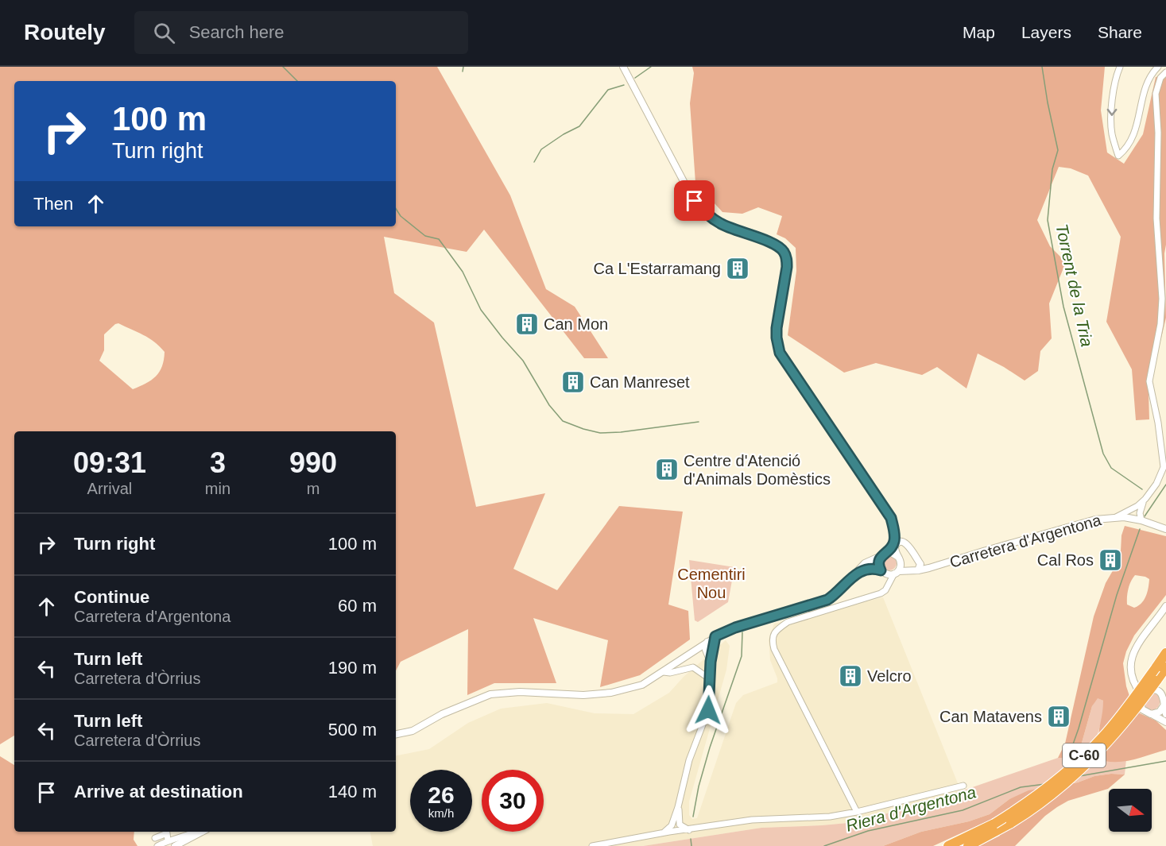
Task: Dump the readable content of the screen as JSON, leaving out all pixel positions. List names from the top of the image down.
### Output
{
  "streets": {
    "highway": ["C-60"],
    "street": ["Carretera d'Argentona"]
  },
  "water": ["Torrent de la Tria", "Riera d'Argentona"],
  "parks": ["Cementiri Nou"],
  "places": {
    "building": [
      "Ca L'Estarramang",
      "Can Mon",
      "Can Manreset",
      "Centre d'Atenció d'Animals Domèstics",
      "Cal Ros",
      "Velcro",
      "Can Matavens"
    ]
  },
  "north": "right",
  "page": {
    "header": "Routely",
    "search": "Search here",
    "nav": ["Map", "Layers", "Share"],
    "turn": ["100 m", "Turn right"],
    "then": "Then",
    "eta": [
      "09:31",
      "Arrival",
      "3",
      "min",
      "990",
      "m"
    ],
    "list": [
      {
        "name": "Turn right",
        "value": "100 m"
      },
      {
        "name": "Continue",
        "note": "Carretera d'Argentona",
        "value": "60 m"
      },
      {
        "name": "Turn left",
        "note": "Carretera d'Òrrius",
        "value": "190 m"
      },
      {
        "name": "Turn left",
        "note": "Carretera d'Òrrius",
        "value": "500 m"
      },
      {
        "name": "Arrive at destination",
        "value": "140 m"
      }
    ],
    "speed": "26 km/h",
    "limit": "30"
  }
}
